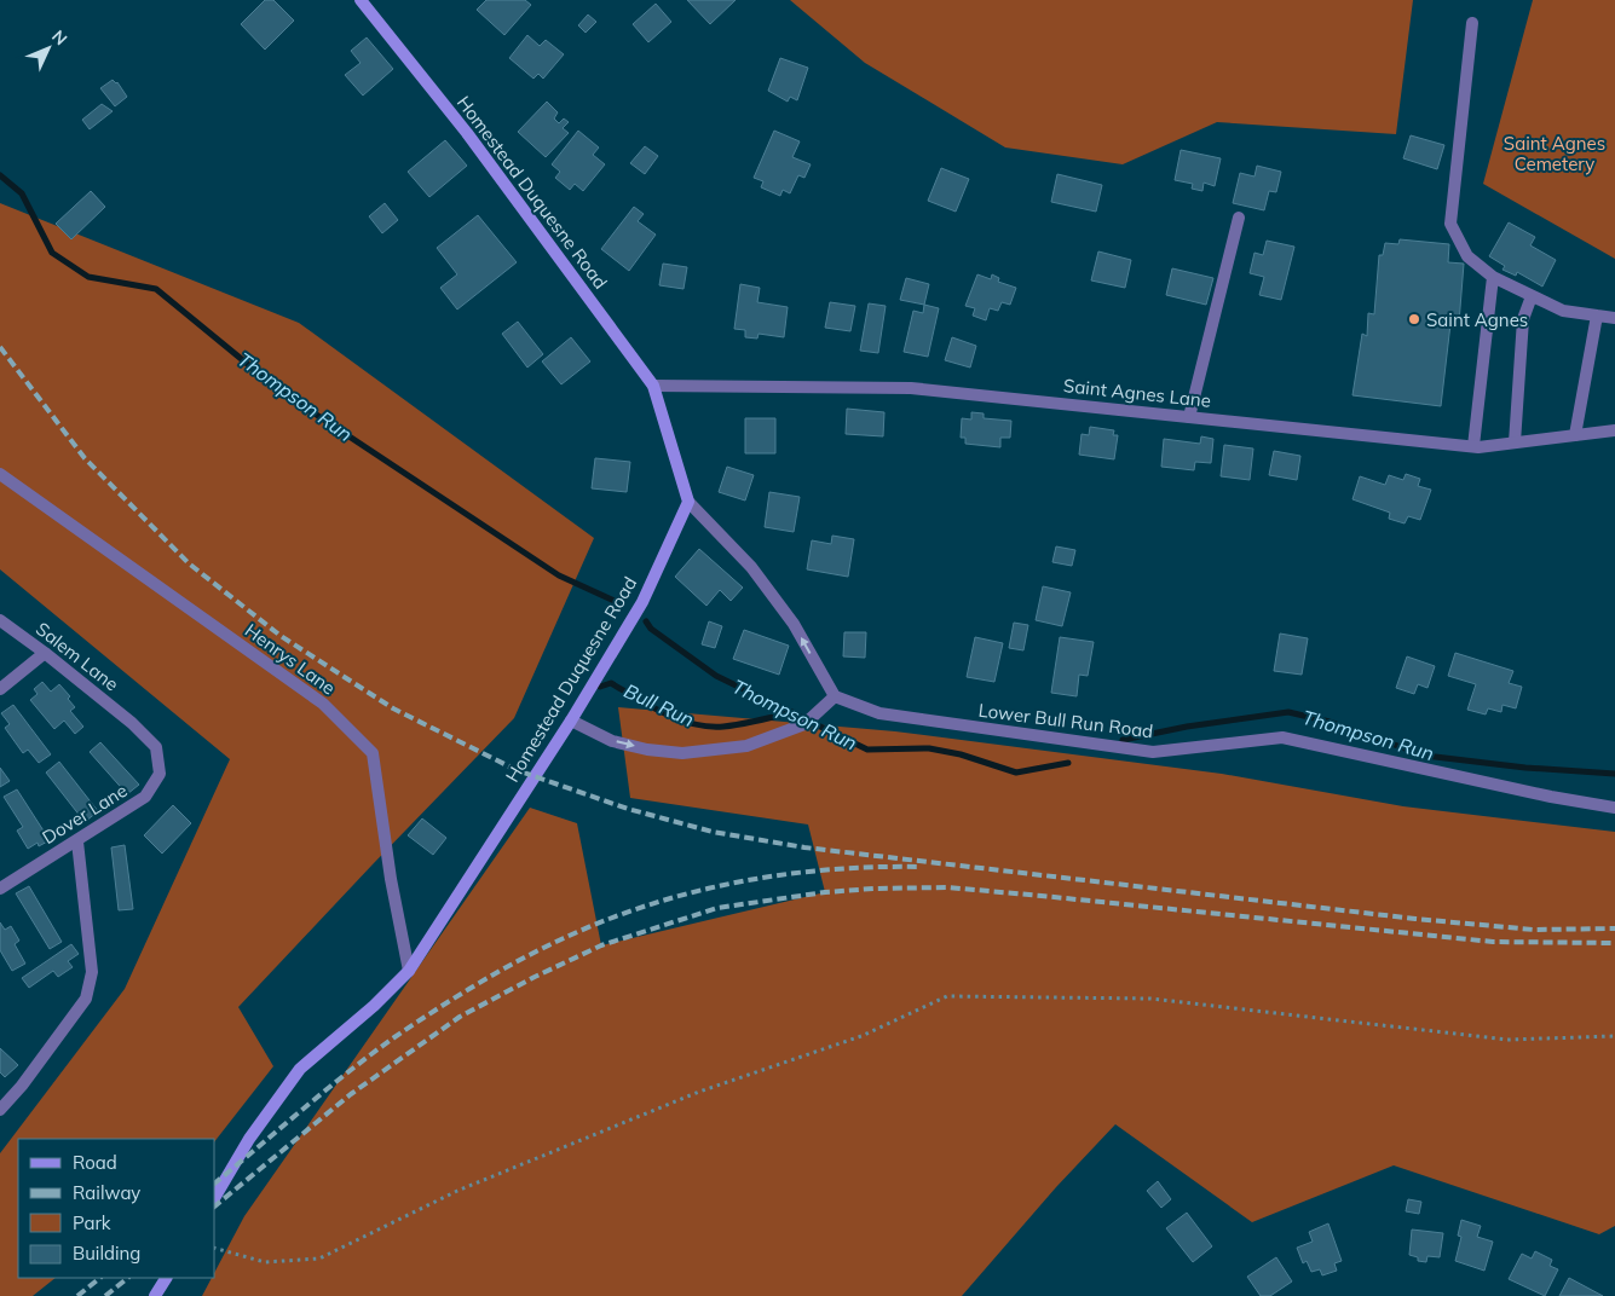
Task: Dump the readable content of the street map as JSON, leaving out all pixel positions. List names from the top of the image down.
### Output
{
  "streets": {
    "street": [
      "Homestead Duquesne Road",
      "Saint Agnes Lane",
      "Salem Lane",
      "Henrys Lane",
      "Lower Bull Run Road",
      "Dover Lane"
    ]
  },
  "crossings": [
    ["Homestead Duquesne Road", "Saint Agnes Lane"],
    ["Homestead Duquesne Road", "Henrys Lane"],
    ["Salem Lane", "Dover Lane"]
  ],
  "water": ["Thompson Run", "Bull Run"],
  "parks": ["Saint Agnes Cemetery"],
  "places": ["Saint Agnes"],
  "legend": [
    "Road",
    "Railway",
    "Park",
    "Building"
  ],
  "north": "top right"
}
